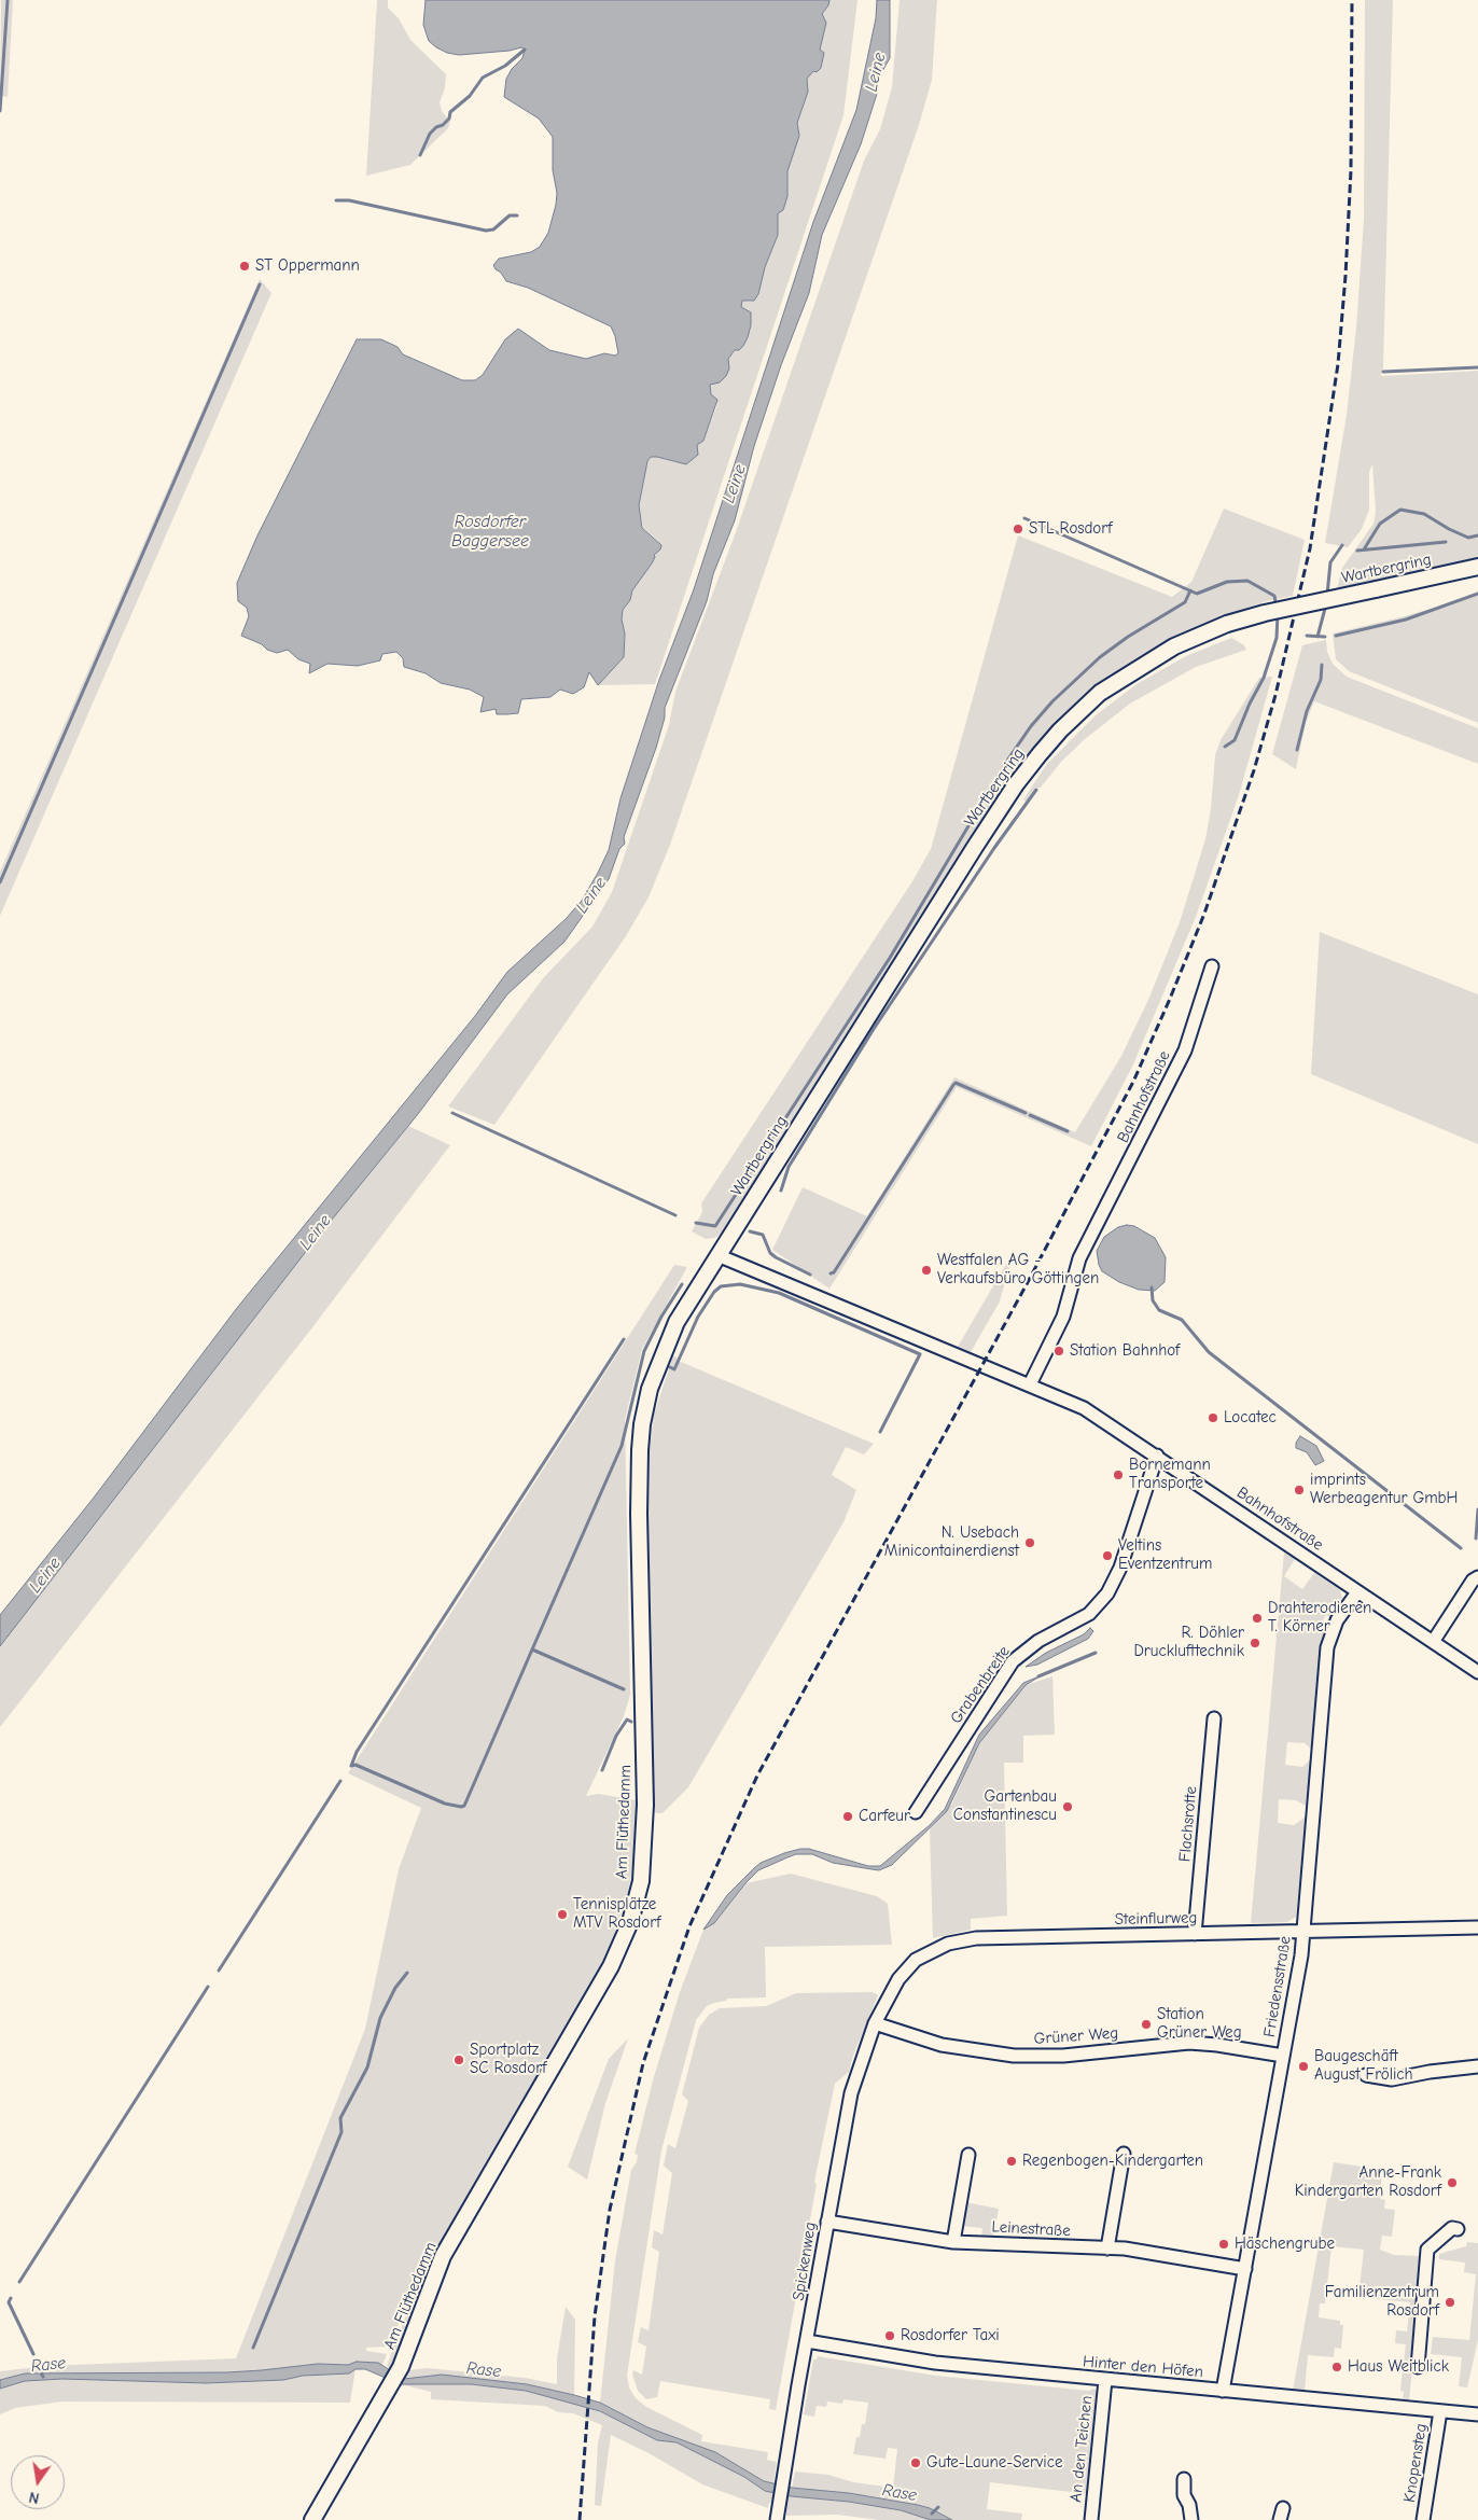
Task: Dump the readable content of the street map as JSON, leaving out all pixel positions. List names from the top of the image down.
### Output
{
  "streets": {
    "main road": ["Wartbergring", "Am Flüthedamm"],
    "street": [
      "Bahnhofstraße",
      "Grabenbreite",
      "Flachsrotte",
      "Steinflurweg",
      "Friedensstraße",
      "Grüner Weg",
      "Leinestraße",
      "Spickenweg",
      "Hinter den Höfen",
      "An den Teichen",
      "Knopensteg"
    ]
  },
  "crossings": [
    ["Wartbergring", "Bahnhofstraße"],
    ["Wartbergring", "Am Flüthedamm"],
    ["Bahnhofstraße", "Grabenbreite"],
    ["Bahnhofstraße", "Am Flüthedamm"],
    ["Bahnhofstraße", "Friedensstraße"],
    ["Flachsrotte", "Steinflurweg"],
    ["Steinflurweg", "Friedensstraße"],
    ["Steinflurweg", "Grüner Weg"],
    ["Steinflurweg", "Spickenweg"],
    ["Friedensstraße", "Grüner Weg"],
    ["Friedensstraße", "Leinestraße"],
    ["Friedensstraße", "Hinter den Höfen"],
    ["Grüner Weg", "Spickenweg"],
    ["Leinestraße", "Spickenweg"],
    ["Spickenweg", "Hinter den Höfen"],
    ["Hinter den Höfen", "An den Teichen"],
    ["Hinter den Höfen", "Knopensteg"]
  ],
  "water": ["Leine", "Rosdorfer Baggersee", "Rase"],
  "places": [
    "ST Oppermann",
    "STL Rosdorf",
    "Westfalen AG - Verkaufsbüro Göttingen",
    "Station Bahnhof",
    "Locatec",
    "Bornemann Transporte",
    "imprints Werbeagentur GmbH",
    "N. Usebach Minicontainerdienst",
    "Veltins Eventzentrum",
    "Drahterodieren T. Körner",
    "R. Döhler Drucklufttechnik",
    "Gartenbau Constantinescu",
    "Carfeur",
    "Tennisplätze MTV Rosdorf",
    "Station Grüner Weg",
    "Sportplatz SC Rosdorf",
    "Baugeschäft August Frölich",
    "Regenbogen-Kindergarten",
    "Anne-Frank Kindergarten Rosdorf",
    "Häschengrube",
    "Familienzentrum Rosdorf",
    "Rosdorfer Taxi",
    "Haus Weitblick",
    "Gute-Laune-Service"
  ],
  "north": "bottom"
}
